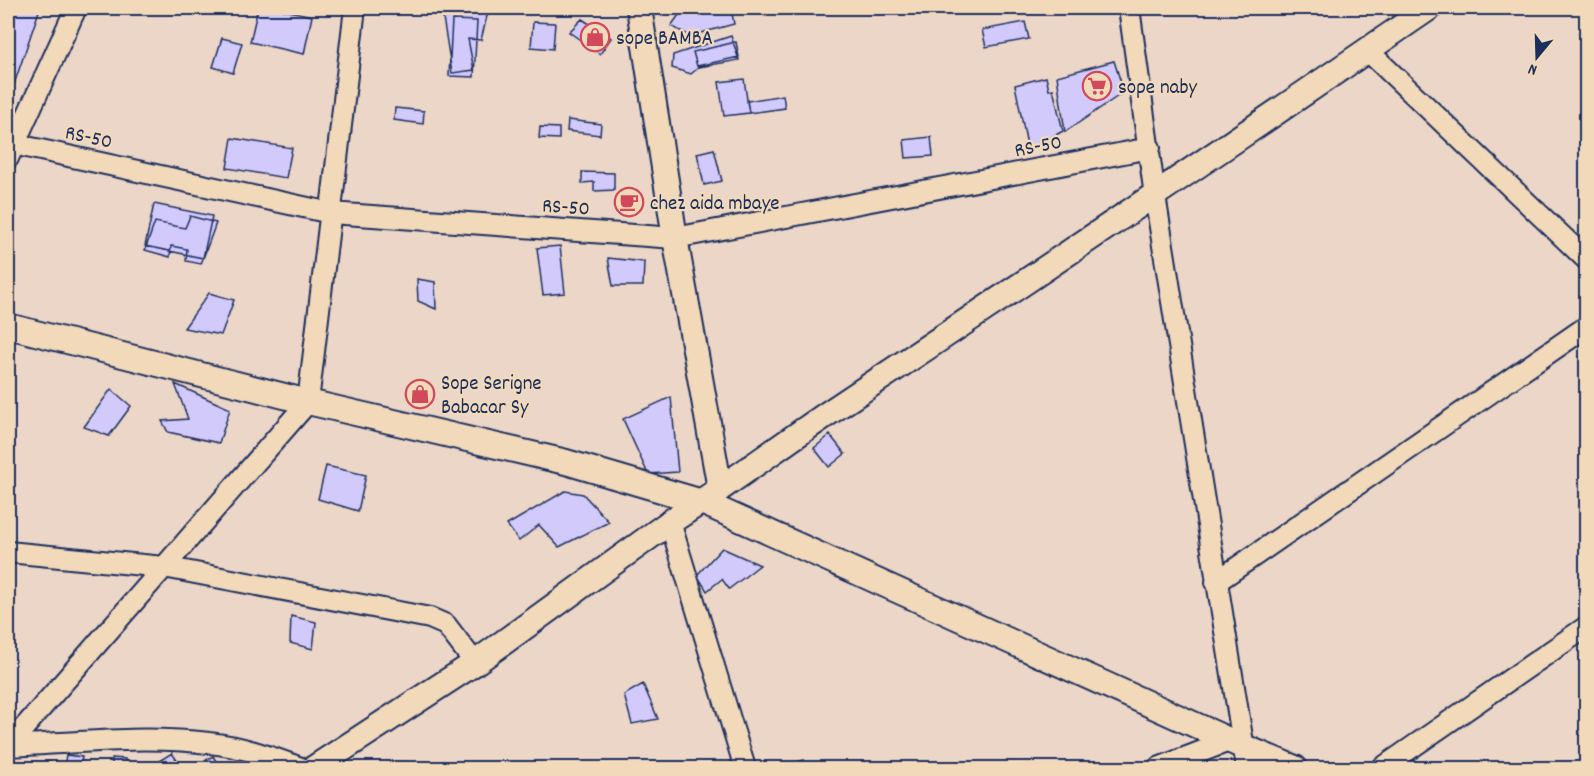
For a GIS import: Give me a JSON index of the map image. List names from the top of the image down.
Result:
{
  "streets": {
    "street": ["RS-50"]
  },
  "places": {
    "shop": ["sope BAMBA", "Sope Serigne Babacar Sy"],
    "supermarket": ["sope naby"],
    "cafe": ["chez aida mbaye"]
  },
  "north": "bottom"
}
